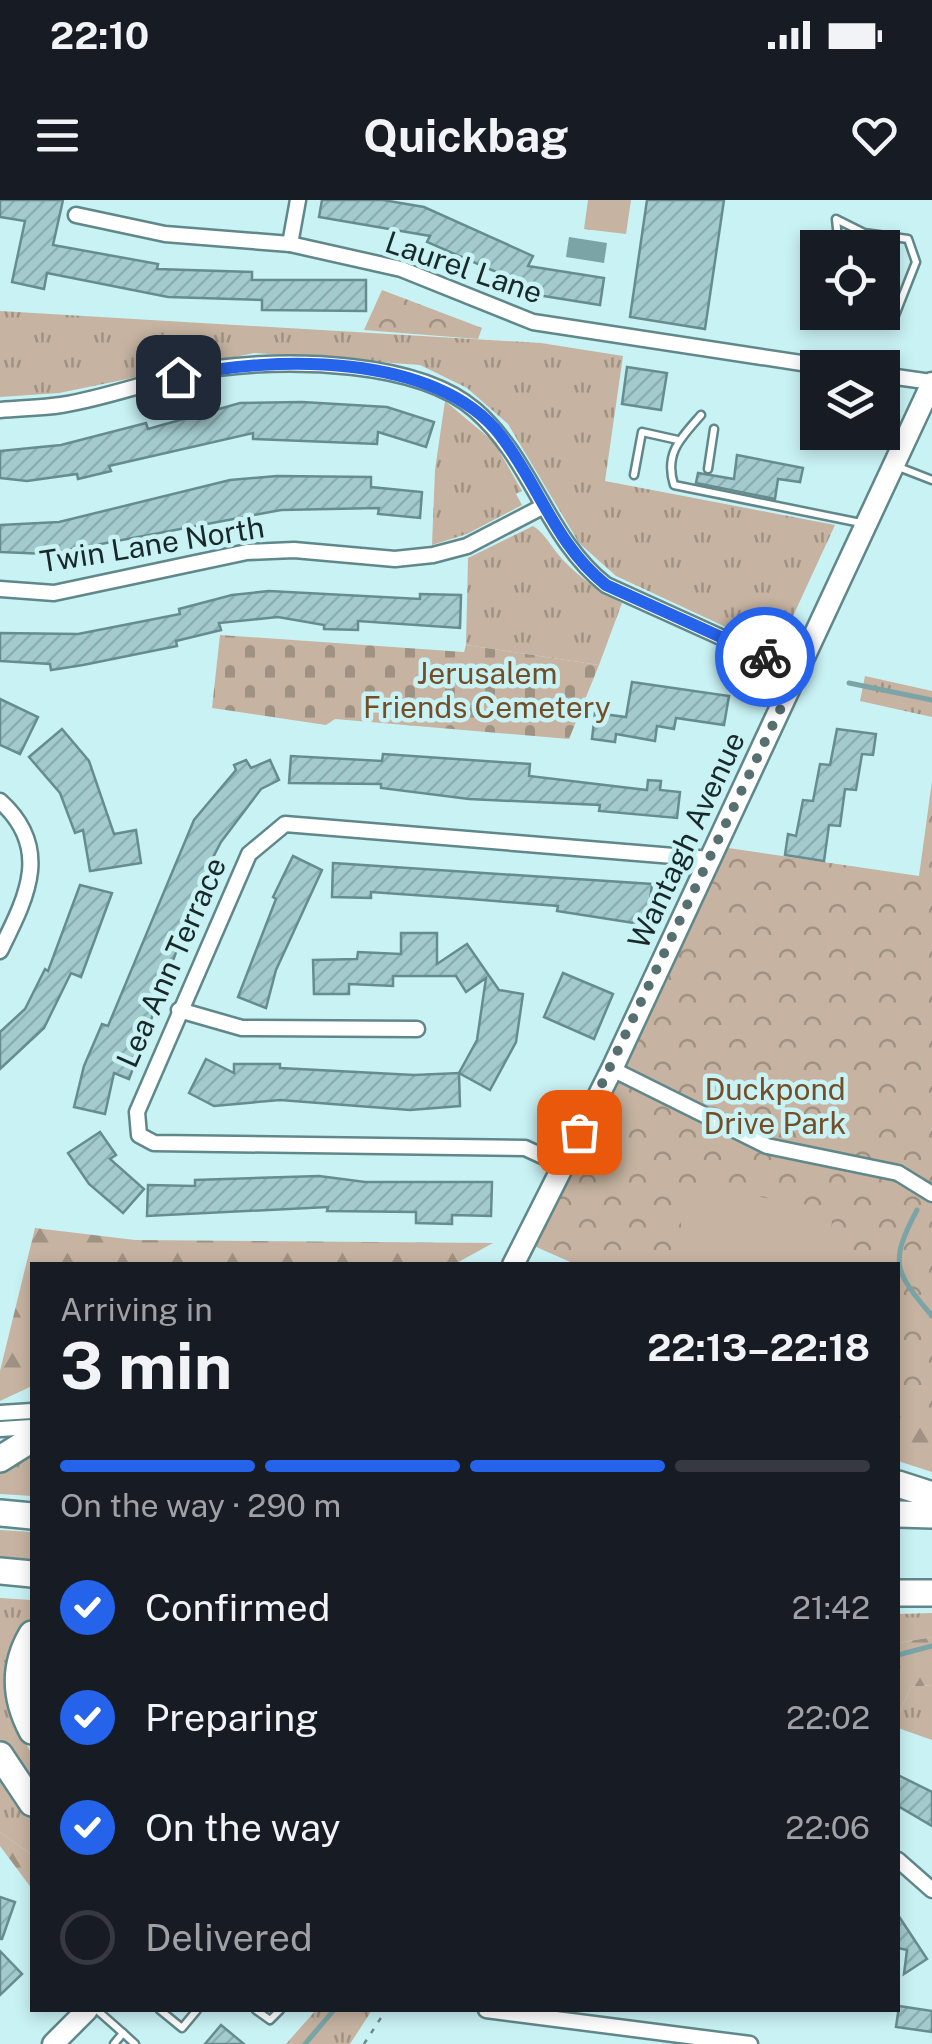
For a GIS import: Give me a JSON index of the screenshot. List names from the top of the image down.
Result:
{
  "streets": {
    "main road": ["Wantagh Avenue"],
    "street": ["Laurel Lane", "Twin Lane North", "Lea Ann Terrace"]
  },
  "crossings": [
    ["Wantagh Avenue", "Lea Ann Terrace"]
  ],
  "parks": ["Jerusalem Friends Cemetery", "Duckpond Drive Park"],
  "page": {
    "status": "22:10",
    "header": "Quickbag",
    "heading": ["3 min", "Arriving in", "22:13–22:18"],
    "bar": "On the way · 290 m",
    "list": [
      ["Confirmed", "21:42"],
      ["Preparing", "22:02"],
      ["On the way", "22:06"],
      "Delivered"
    ]
  }
}
